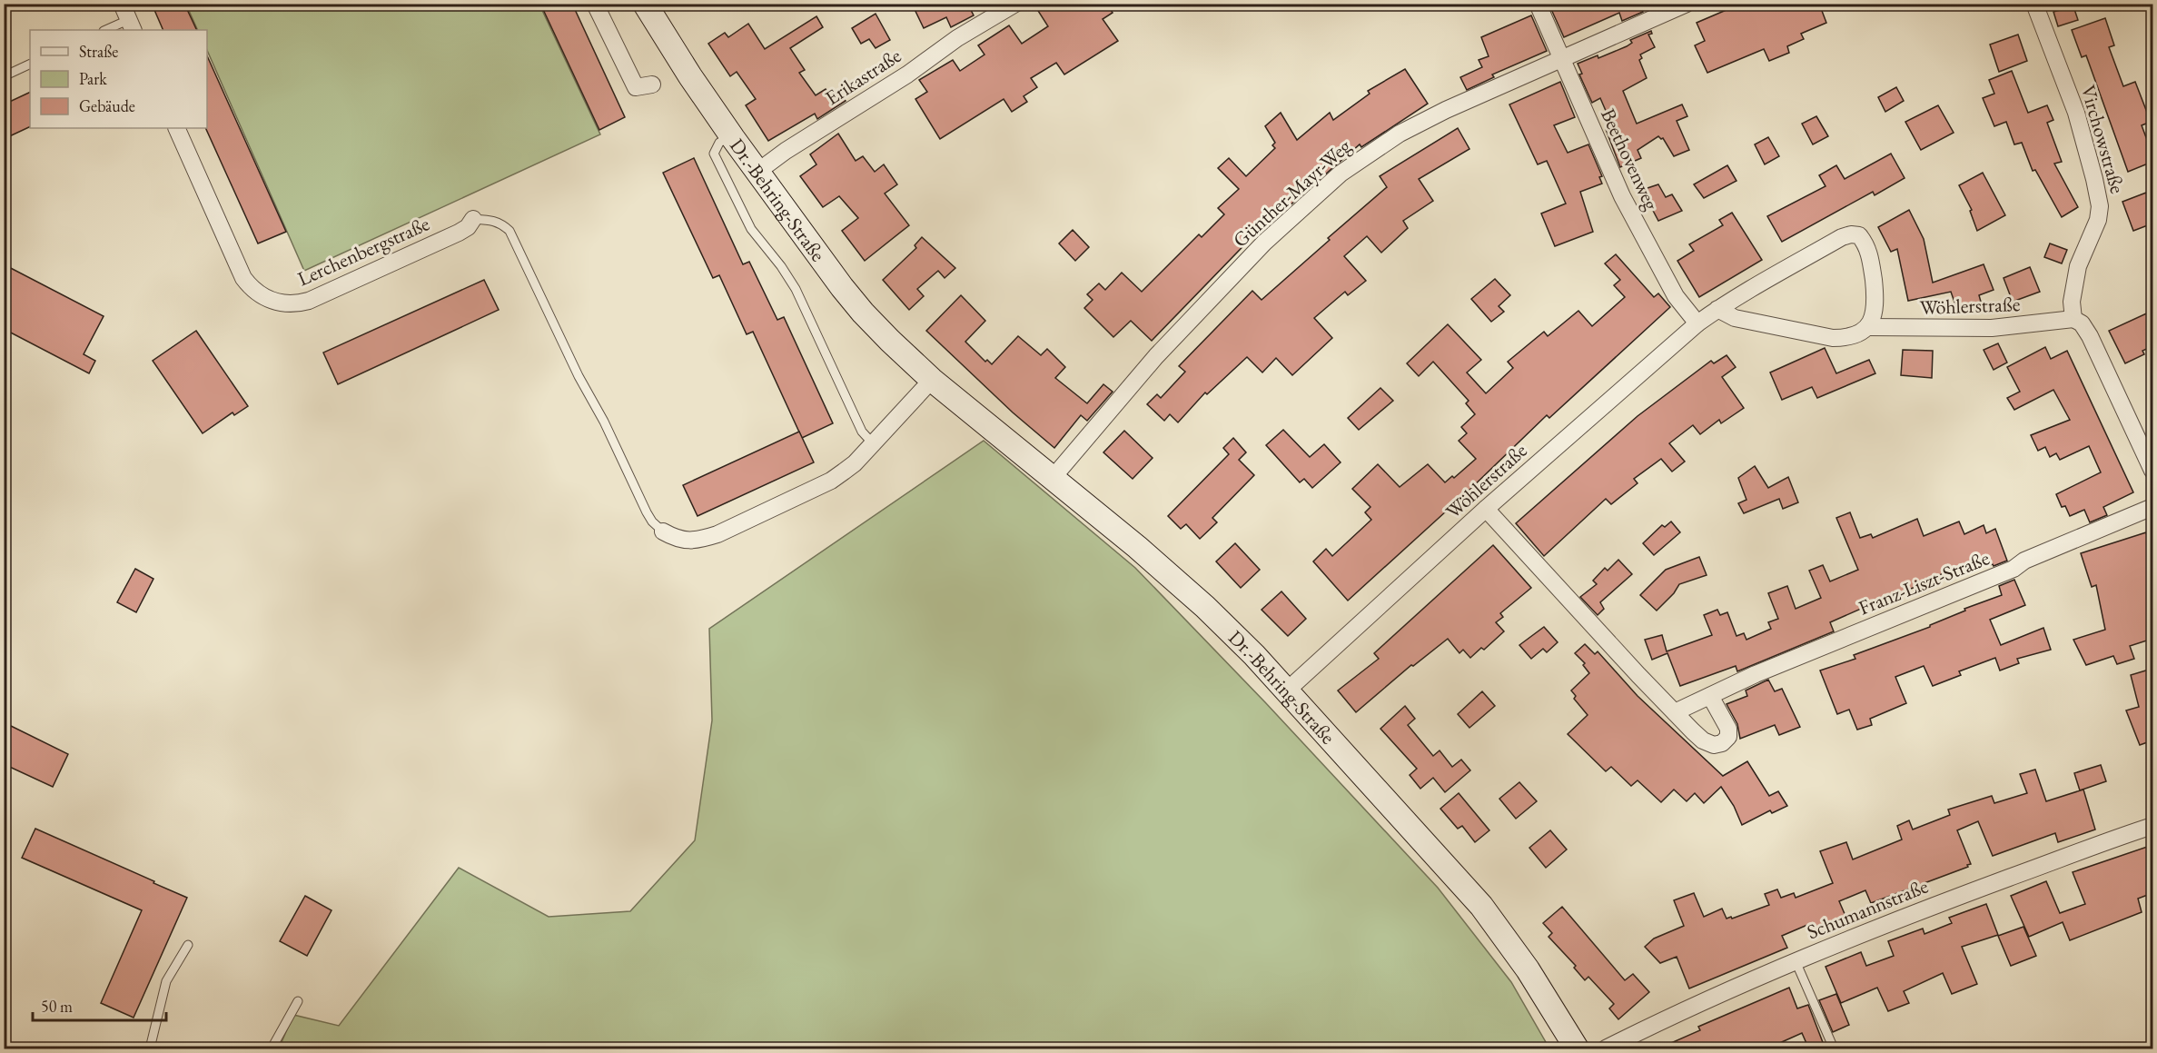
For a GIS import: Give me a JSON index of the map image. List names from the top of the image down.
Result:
{
  "streets": {
    "street": [
      "Erikastraße",
      "Virchowstraße",
      "Beethovenweg",
      "Günther-Mayr-Weg",
      "Dr.-Behring-Straße",
      "Lerchenbergstraße",
      "Wöhlerstraße",
      "Franz-Liszt-Straße",
      "Schumannstraße"
    ]
  },
  "crossings": [
    ["Erikastraße", "Dr.-Behring-Straße"],
    ["Virchowstraße", "Wöhlerstraße"],
    ["Beethovenweg", "Günther-Mayr-Weg"],
    ["Beethovenweg", "Wöhlerstraße"],
    ["Günther-Mayr-Weg", "Dr.-Behring-Straße"],
    ["Dr.-Behring-Straße", "Wöhlerstraße"]
  ],
  "legend": ["Straße", "Park", "Gebäude"],
  "scale_bar": "50 m"
}
